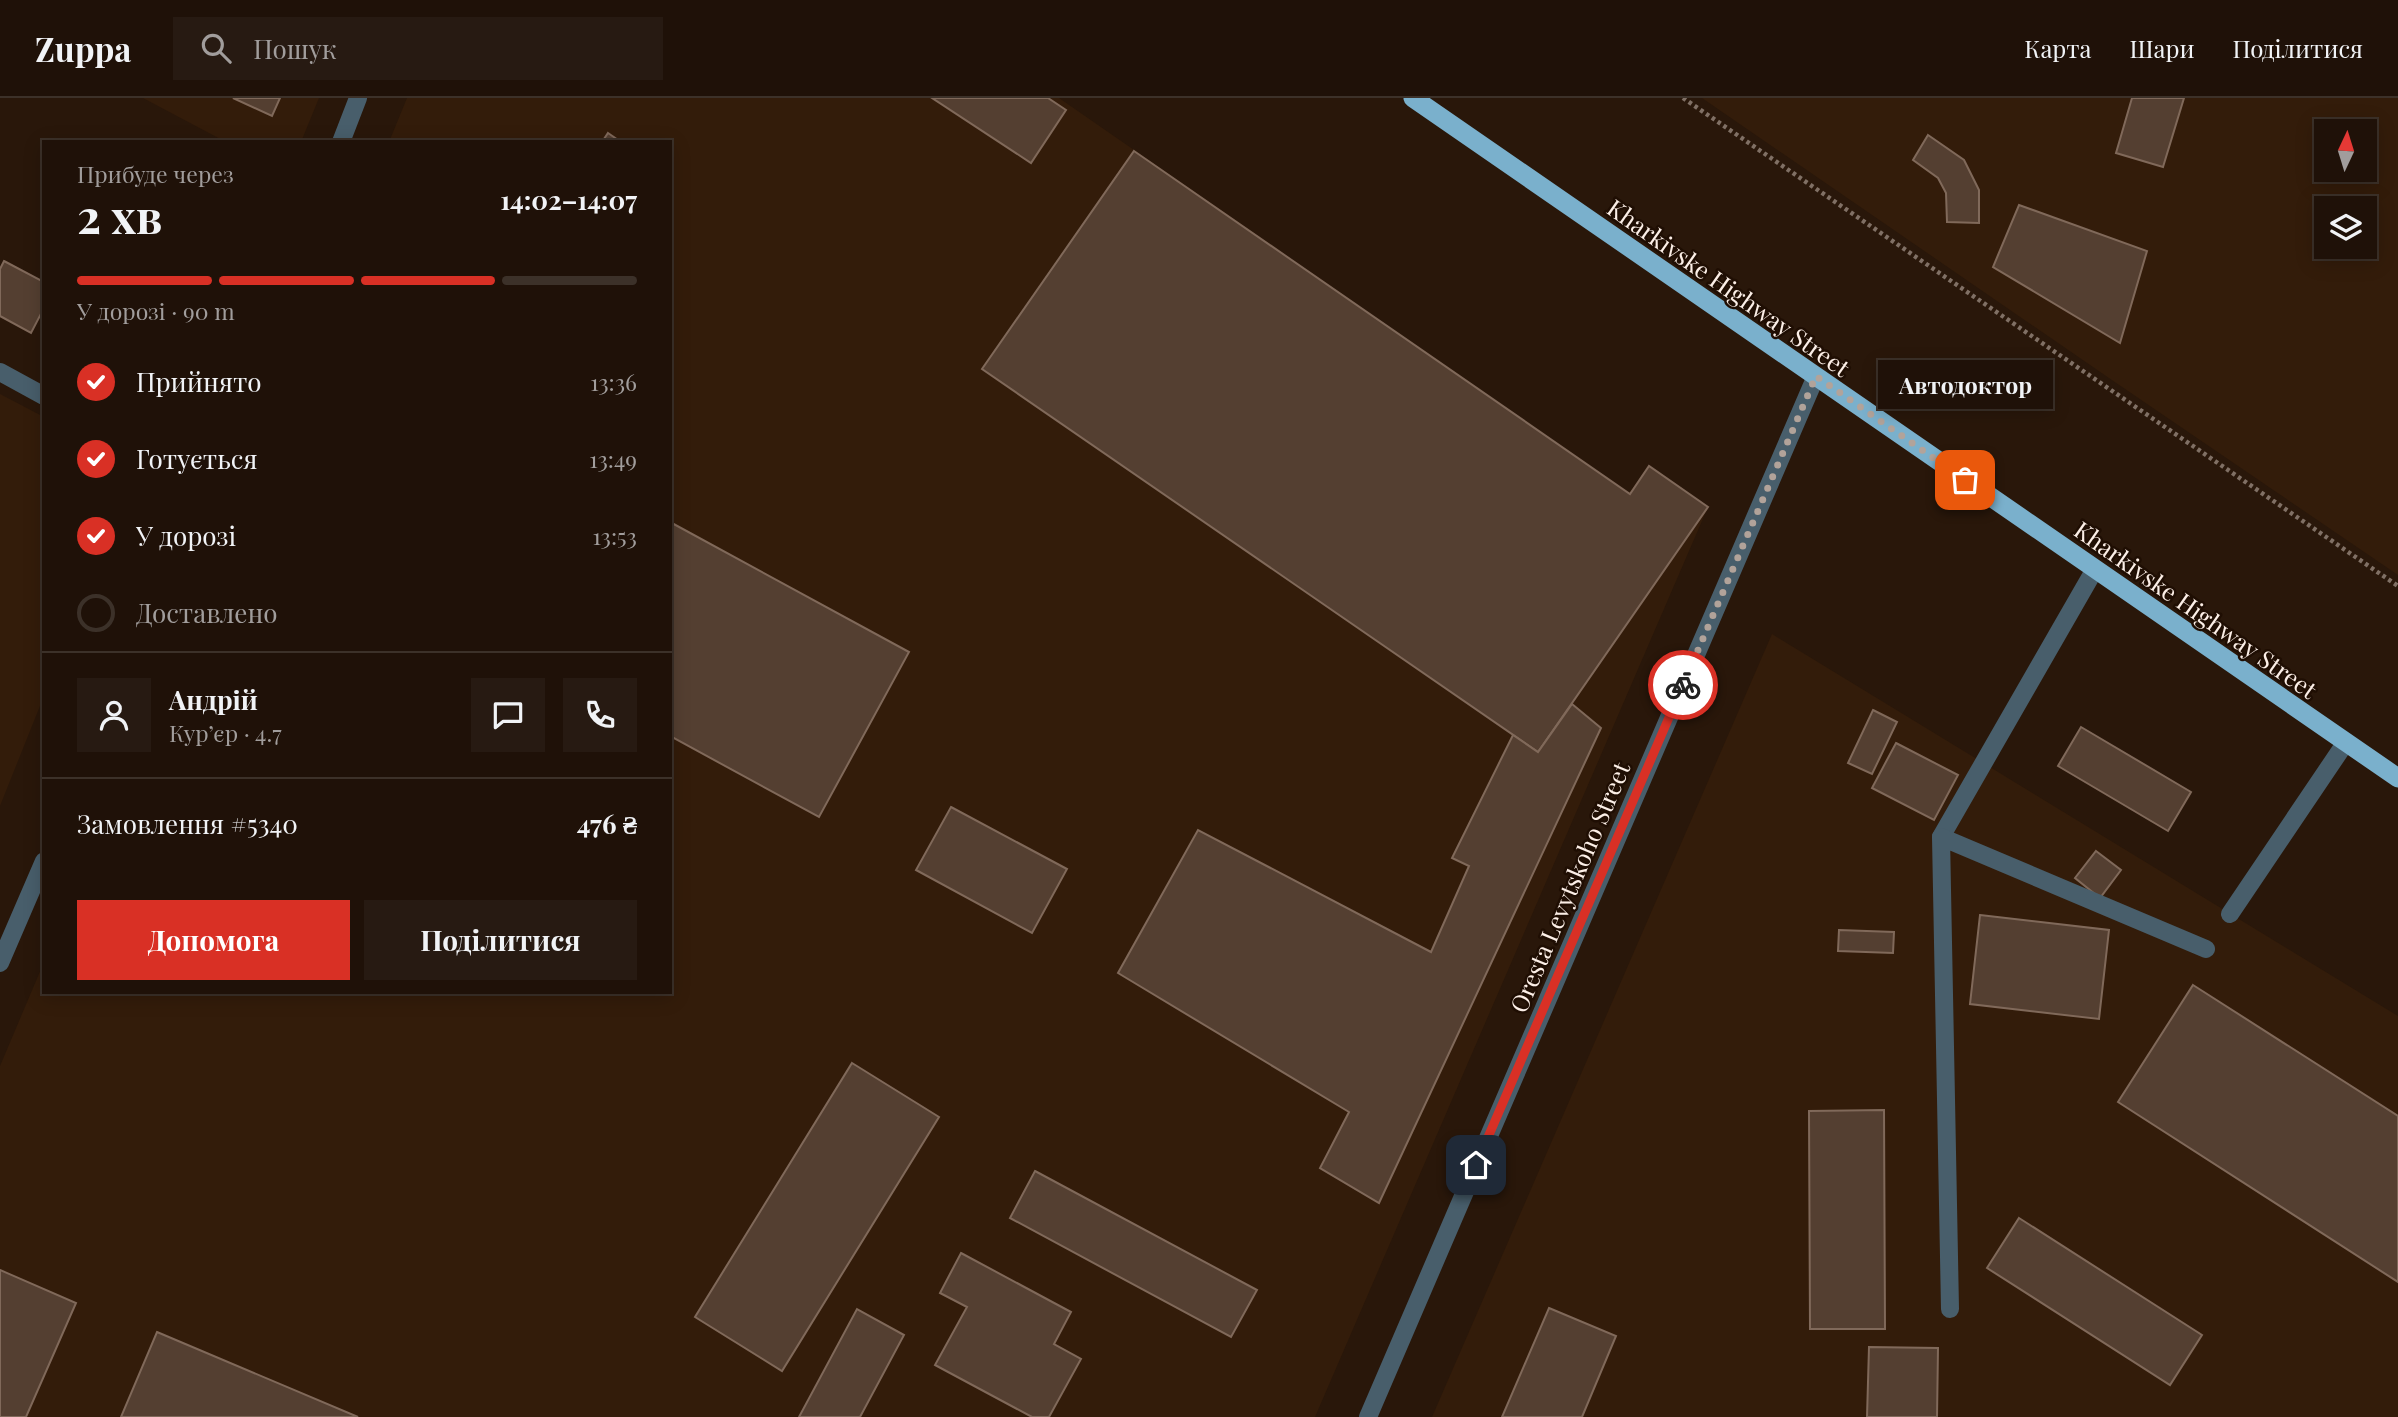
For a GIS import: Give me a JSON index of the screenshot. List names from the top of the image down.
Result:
{
  "streets": {
    "highway": ["Kharkivske Highway Street"],
    "street": ["Oresta Levytskoho Street"]
  },
  "crossings": [
    ["Kharkivske Highway Street", "Oresta Levytskoho Street"]
  ],
  "places": ["Автодоктор"],
  "north": "top",
  "page": {
    "header": "Zuppa",
    "search": "Пошук",
    "nav": ["Карта", "Шари", "Поділитися"],
    "heading": ["2 хв", "Прибуде через", "14:02–14:07"],
    "panel": [
      "Андрій",
      "Кур’єр · 4.7",
      "Замовлення #5340",
      "476 ₴"
    ],
    "bar": "У дорозі · 90 m",
    "list": [
      ["Прийнято", "13:36"],
      ["Готується", "13:49"],
      ["У дорозі", "13:53"],
      "Доставлено"
    ],
    "bubble": "Автодоктор",
    "buttons": ["Допомога", "Поділитися"]
  }
}
